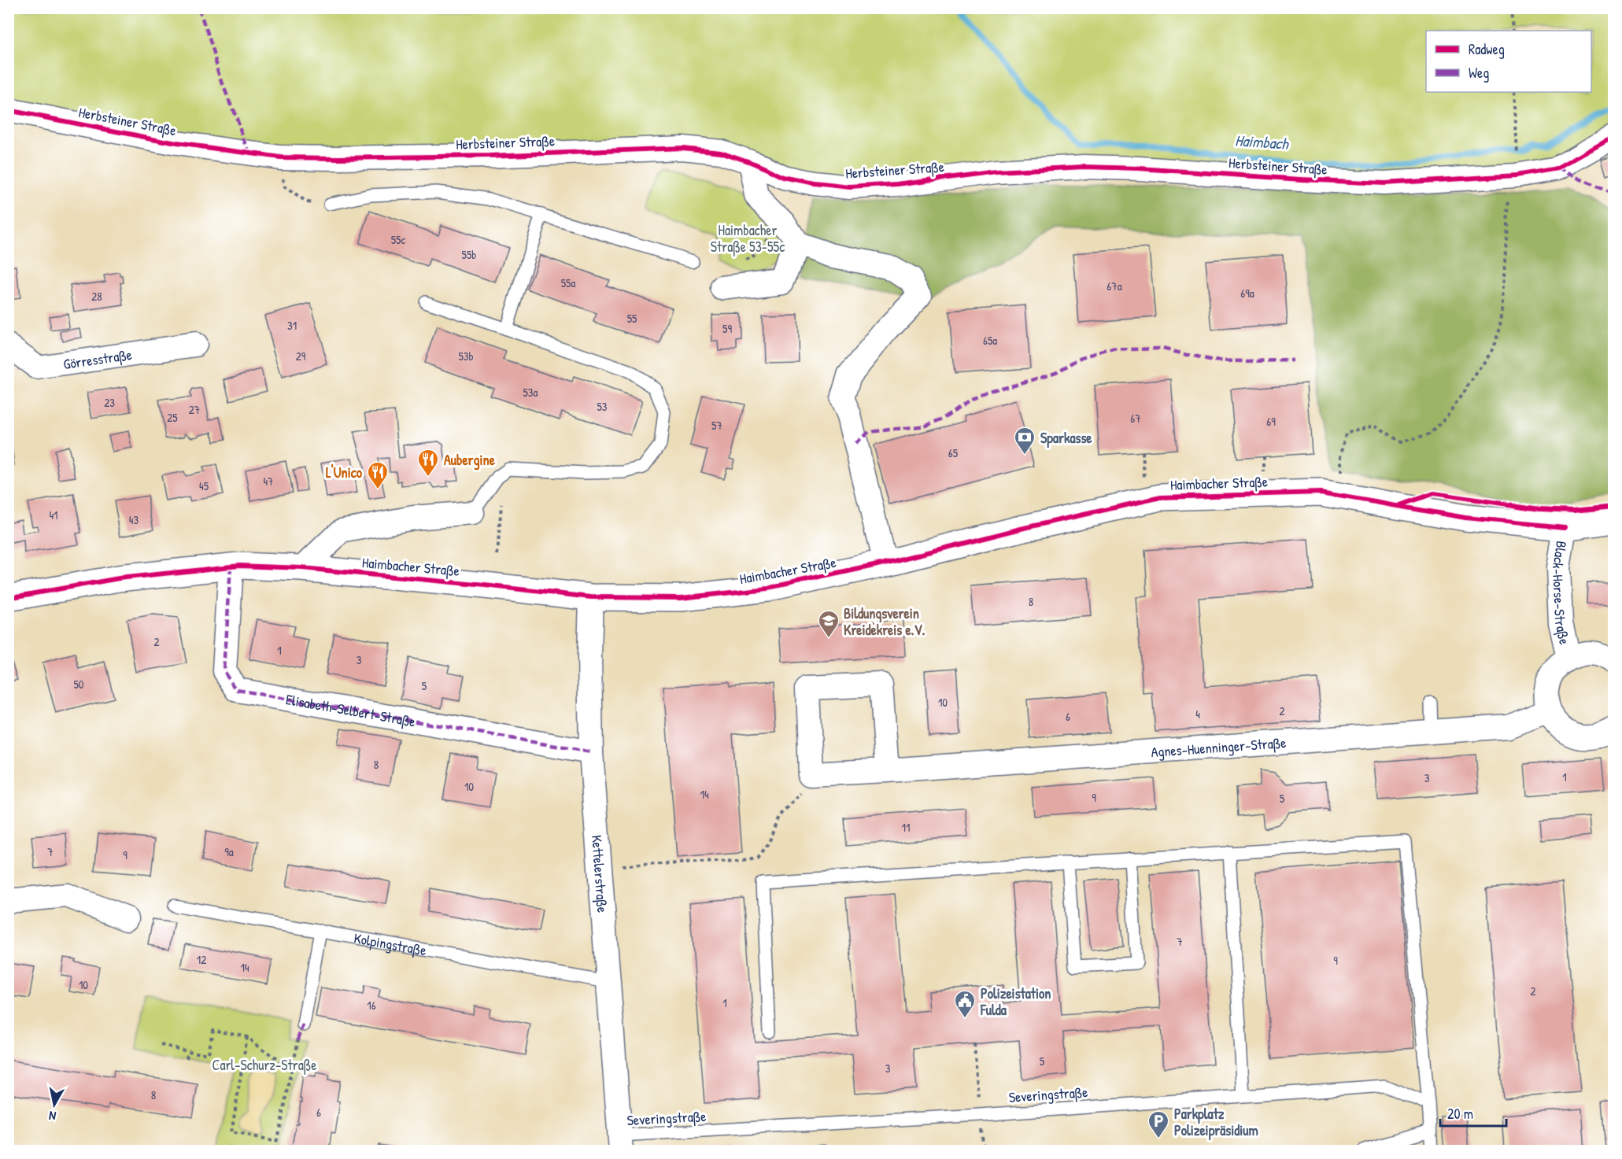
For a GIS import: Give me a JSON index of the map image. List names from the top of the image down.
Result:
{
  "streets": {
    "main road": ["Haimbacher Straße"],
    "street": [
      "Herbsteiner Straße",
      "Görresstraße",
      "Black-Horse-Straße",
      "Elisabeth-Selbert-Straße",
      "Agnes-Huenninger-Straße",
      "Kettelerstraße"
    ],
    "lane": ["Kolpingstraße", "Severingstraße"]
  },
  "crossings": [
    ["Haimbacher Straße", "Black-Horse-Straße"],
    ["Haimbacher Straße", "Elisabeth-Selbert-Straße"],
    ["Haimbacher Straße", "Kettelerstraße"],
    ["Elisabeth-Selbert-Straße", "Kettelerstraße"],
    ["Kettelerstraße", "Kolpingstraße"],
    ["Kettelerstraße", "Severingstraße"]
  ],
  "water": ["Haimbach"],
  "parks": ["Haimbacher Straße 53-55c", "Carl-Schurz-Straße"],
  "places": {
    "bank": ["Sparkasse"],
    "restaurant": ["Aubergine", "L'Unico"],
    "school or university": ["Bildungsverein Kreidekreis e.V."],
    "public building": ["Polizeistation Fulda"],
    "parking": ["Parkplatz Polizeipräsidium"]
  },
  "house_numbers": [
    "55c",
    "55b",
    "55a",
    "67a",
    "69a",
    "28",
    "55",
    "31",
    "59",
    "65a",
    "29",
    "53b",
    "53a",
    "23",
    "53",
    "27",
    "25",
    "67",
    "69",
    "57",
    "65",
    "47",
    "45",
    "41",
    "43",
    "8",
    "2",
    "1",
    "3",
    "50",
    "5",
    "10",
    "2",
    "4",
    "6",
    "8",
    "1",
    "3",
    "10",
    "14",
    "9",
    "5",
    "11",
    "7",
    "9a",
    "9",
    "7",
    "12",
    "9",
    "14",
    "10",
    "2",
    "1",
    "16",
    "5",
    "3",
    "8",
    "6"
  ],
  "legend": ["Radweg", "Weg"],
  "scale_bar": "20 m",
  "north": "bottom"
}
